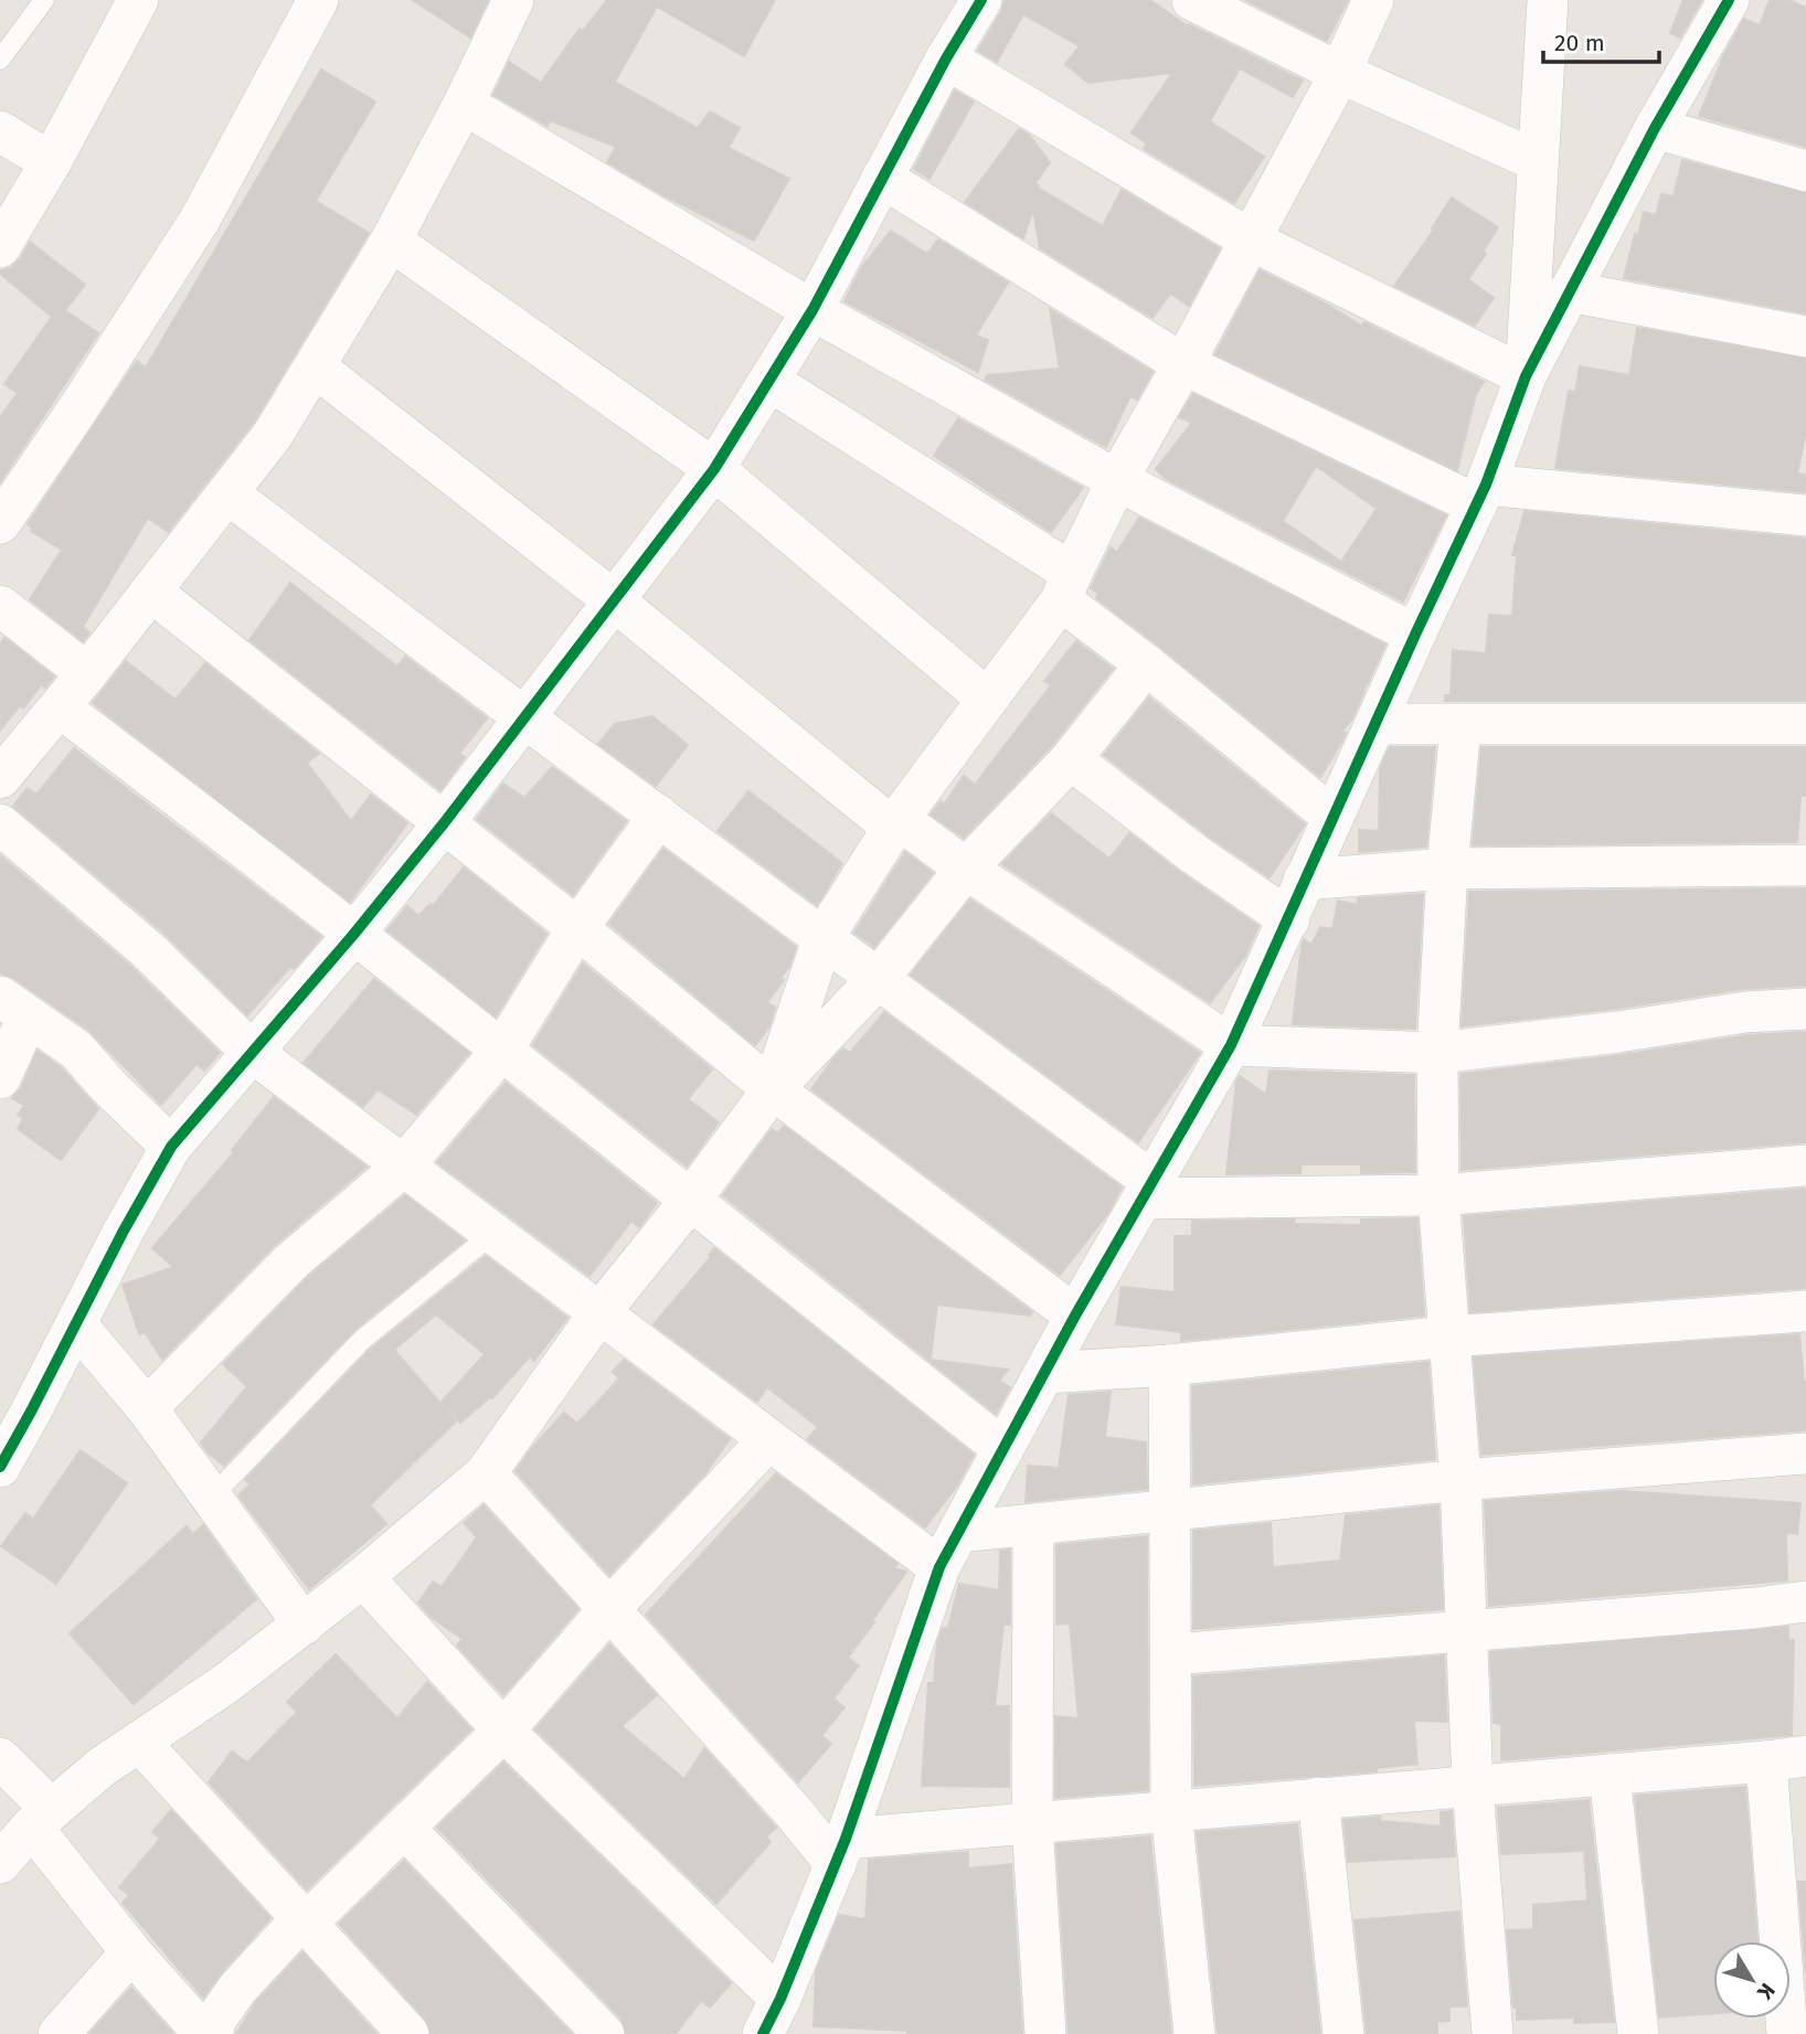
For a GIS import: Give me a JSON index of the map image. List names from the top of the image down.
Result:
{
  "scale_bar": "20 m",
  "north": "bottom right"
}
